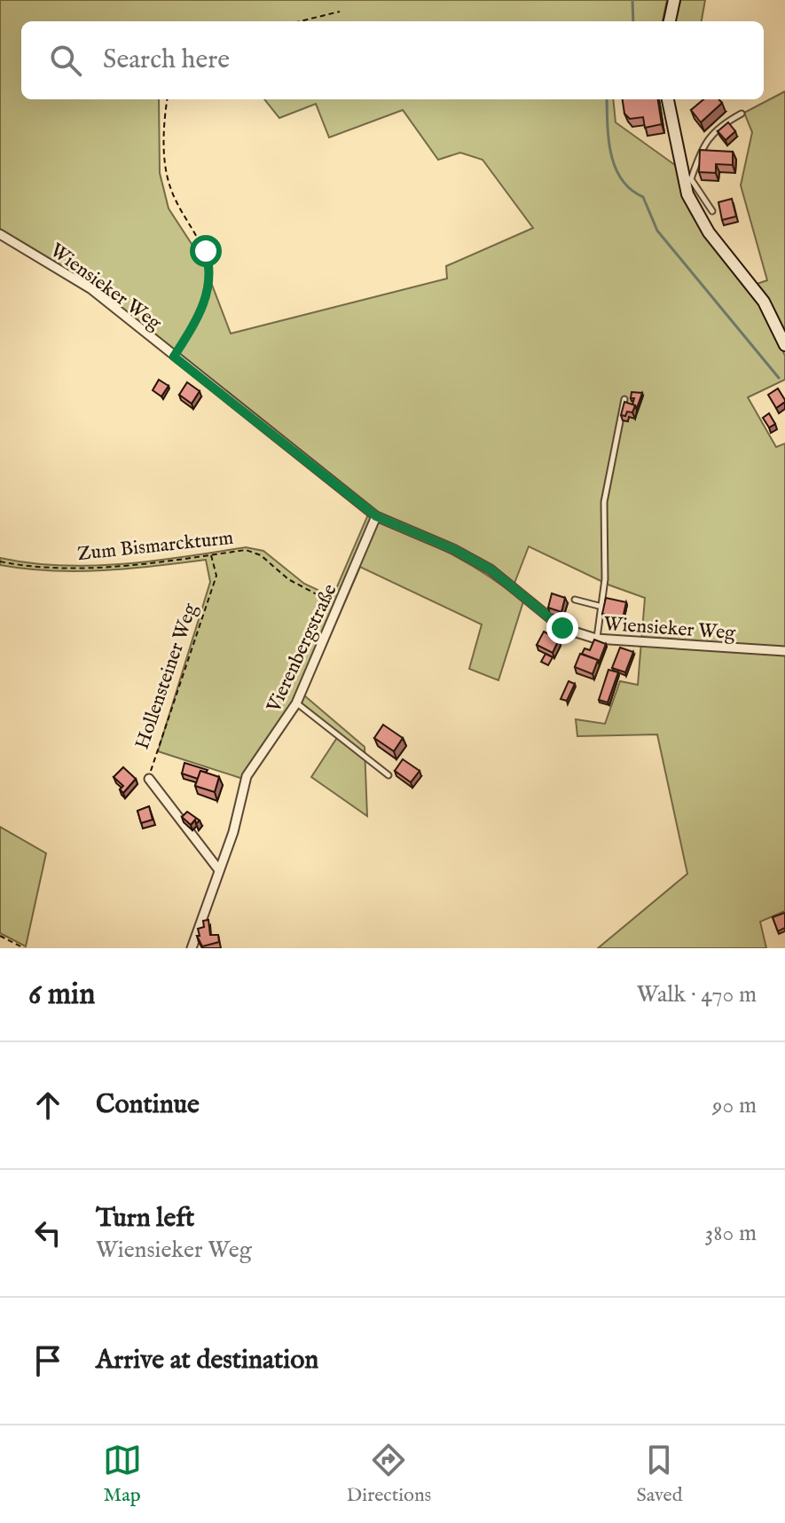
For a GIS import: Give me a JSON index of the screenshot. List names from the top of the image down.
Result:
{
  "streets": {
    "street": ["Wiensieker Weg", "Vierenbergstraße", "Hollensteiner Weg"],
    "path": ["Zum Bismarckturm"]
  },
  "crossings": [
    ["Wiensieker Weg", "Vierenbergstraße"],
    ["Zum Bismarckturm", "Vierenbergstraße"],
    ["Zum Bismarckturm", "Hollensteiner Weg"],
    ["Vierenbergstraße", "Hollensteiner Weg"]
  ],
  "page": {
    "search": "Search here",
    "heading": ["6 min", "Walk · 470 m"],
    "list": [
      ["Continue", "90 m"],
      ["Turn left", "Wiensieker Weg", "380 m"],
      "Arrive at destination"
    ],
    "nav": ["Map", "Directions", "Saved"]
  }
}
